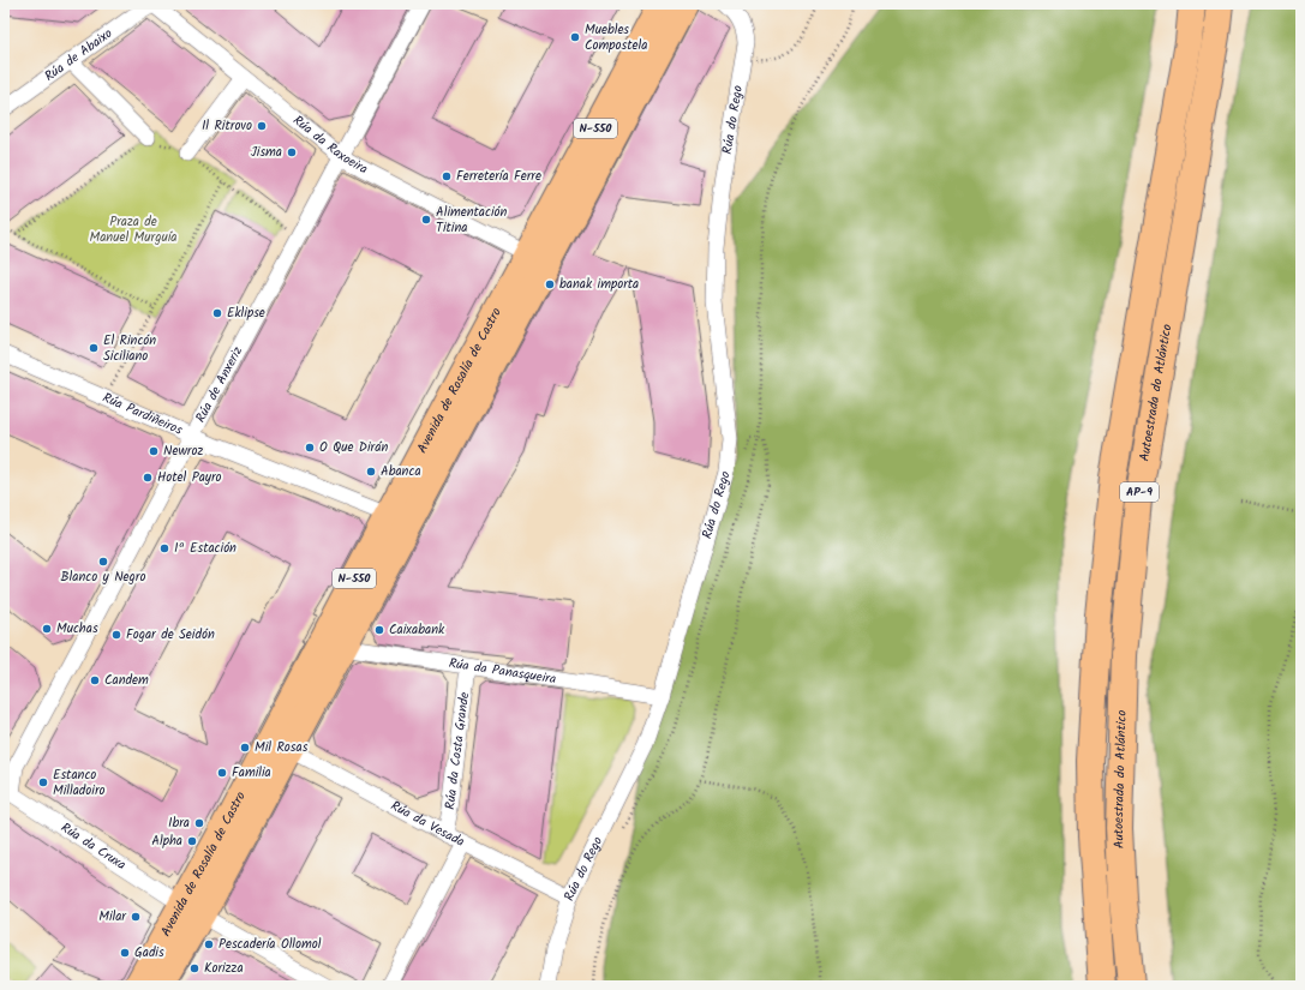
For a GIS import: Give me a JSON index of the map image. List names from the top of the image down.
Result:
{
  "streets": {
    "highway": [
      "N-550",
      "Avenida de Rosalía de Castro",
      "Autoestrada do Atlántico",
      "AP-9"
    ],
    "street": [
      "Rúa de Abaixo",
      "Rúa do Rego",
      "Rúa da Raxoeira",
      "Rúa de Anxeriz",
      "Rúa Pardiñeiros",
      "Rúa da Panasqueira",
      "Rúa da Costa Grande",
      "Rúa da Vesada",
      "Rúa da Cruxa"
    ]
  },
  "crossings": [
    ["Rúa de Abaixo", "Rúa da Raxoeira"],
    ["Rúa do Rego", "Rúa da Panasqueira"],
    ["Rúa do Rego", "Rúa da Vesada"],
    ["Rúa da Raxoeira", "Avenida de Rosalía de Castro"],
    ["Rúa da Raxoeira", "Rúa de Anxeriz"],
    ["Avenida de Rosalía de Castro", "Rúa Pardiñeiros"],
    ["Avenida de Rosalía de Castro", "Rúa da Panasqueira"],
    ["Avenida de Rosalía de Castro", "Rúa da Vesada"],
    ["Avenida de Rosalía de Castro", "Rúa da Cruxa"],
    ["Rúa de Anxeriz", "Rúa Pardiñeiros"],
    ["Rúa de Anxeriz", "Rúa da Cruxa"],
    ["Rúa da Panasqueira", "Rúa da Costa Grande"],
    ["Rúa da Costa Grande", "Rúa da Vesada"]
  ],
  "parks": ["Praza de Manuel Murguía"],
  "places": [
    "Muebles Compostela",
    "Il Ritrovo",
    "Jisma",
    "Ferretería Ferre",
    "Alimentación Titina",
    "banak importa",
    "Eklipse",
    "El Rincón Siciliano",
    "O Que Dirán",
    "Newroz",
    "Abanca",
    "Hotel Payro",
    "1ª Estación",
    "Blanco y Negro",
    "Muchas",
    "Caixabank",
    "Fogar de Seidón",
    "Candem",
    "Mil Rosas",
    "Familia",
    "Estanco Milladoiro",
    "Ibra",
    "Alpha",
    "Milar",
    "Pescadería Ollomol",
    "Gadis",
    "Korizza"
  ]
}
